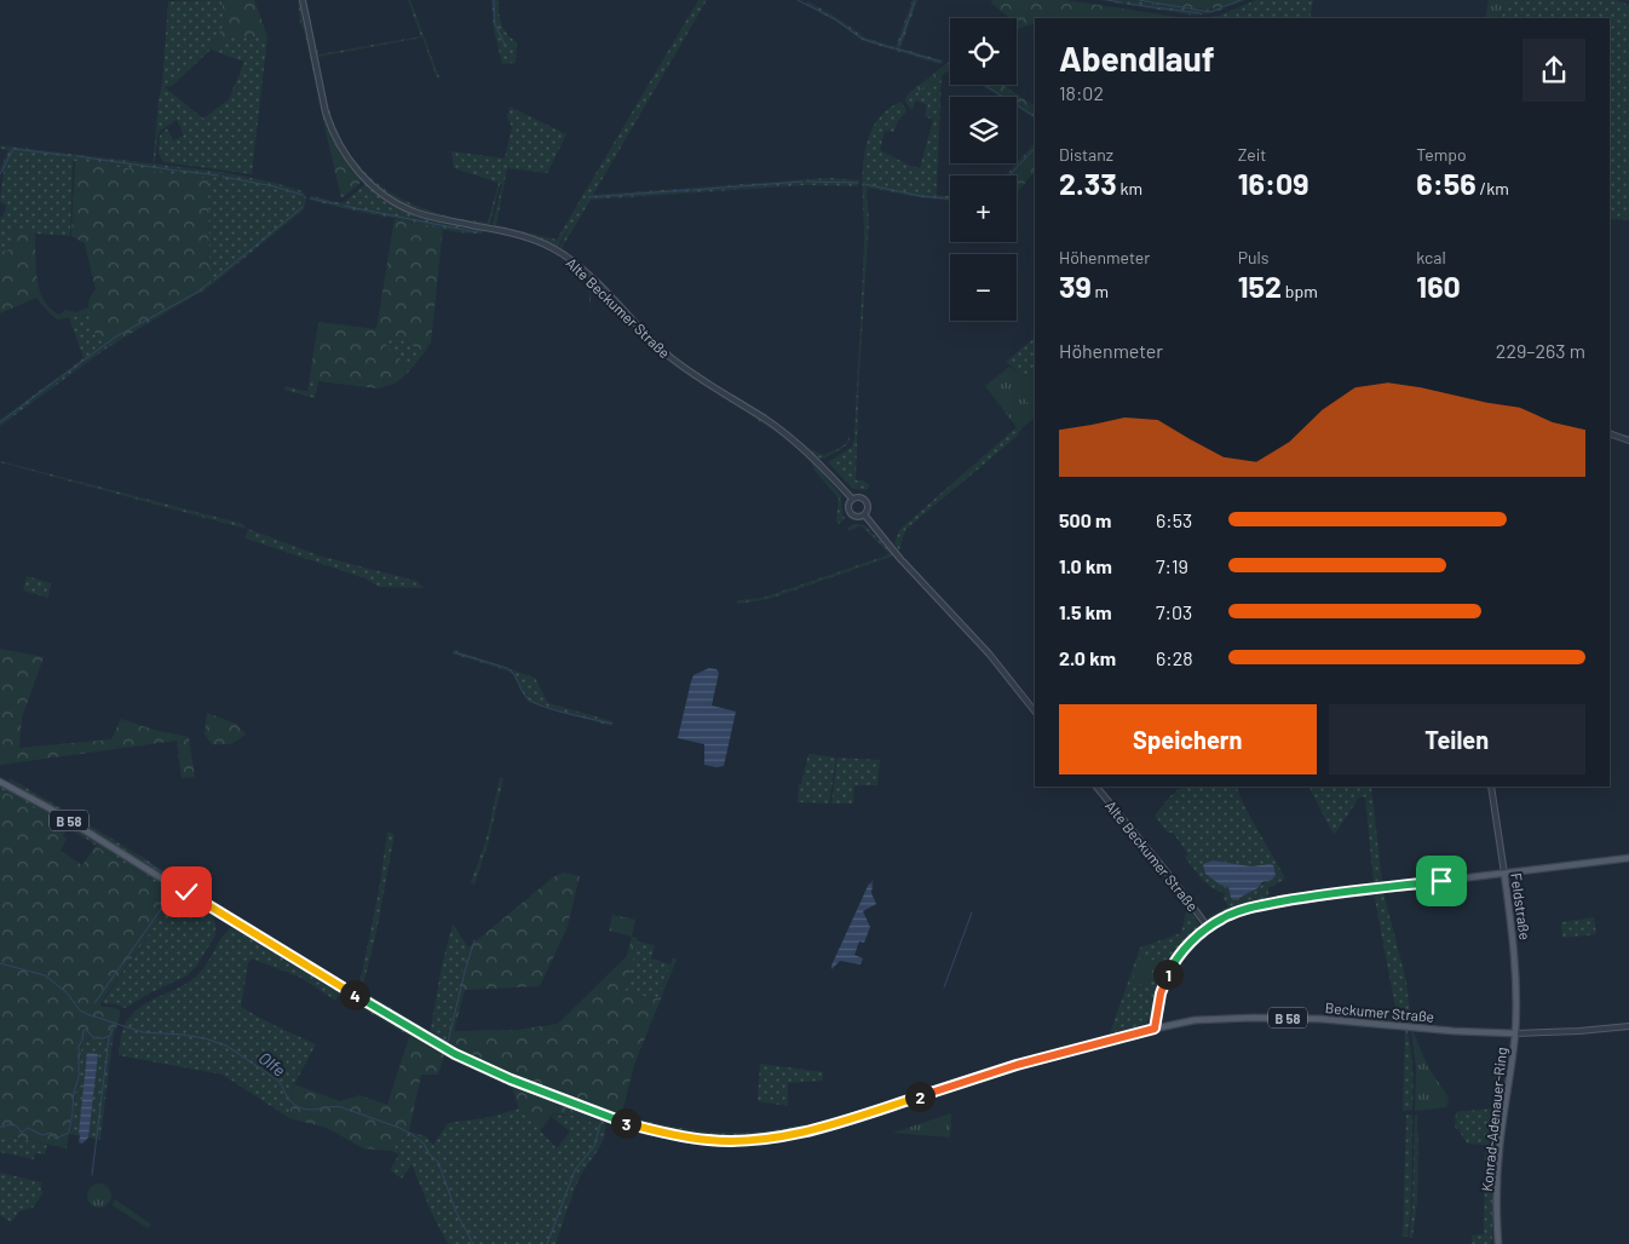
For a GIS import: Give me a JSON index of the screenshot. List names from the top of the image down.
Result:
{
  "streets": {
    "main road": [
      "B 58",
      "Feldstraße",
      "Beckumer Straße",
      "Konrad-Adenauer-Ring"
    ],
    "street": ["Alte Beckumer Straße"]
  },
  "crossings": [
    ["Feldstraße", "Beckumer Straße"],
    ["Feldstraße", "Konrad-Adenauer-Ring"],
    ["Beckumer Straße", "Konrad-Adenauer-Ring"]
  ],
  "water": ["Olfe"],
  "page": {
    "map_buttons": ["+", "−"],
    "heading": ["Abendlauf", "18:02"],
    "stats": [
      ["Distanz", "2.33 km"],
      ["Zeit", "16:09"],
      ["Tempo", "6:56 /km"],
      ["Höhenmeter", "39 m"],
      ["Puls", "152 bpm"],
      ["kcal", "160"]
    ],
    "chart": ["Höhenmeter", "229–263 m"],
    "list": [
      {
        "name": "500 m",
        "note": "6:53"
      },
      {
        "name": "1.0 km",
        "note": "7:19"
      },
      {
        "name": "1.5 km",
        "note": "7:03"
      },
      {
        "name": "2.0 km",
        "note": "6:28"
      }
    ],
    "buttons": ["Speichern", "Teilen"],
    "pins": [
      "1",
      "4",
      "2",
      "3"
    ]
  }
}
